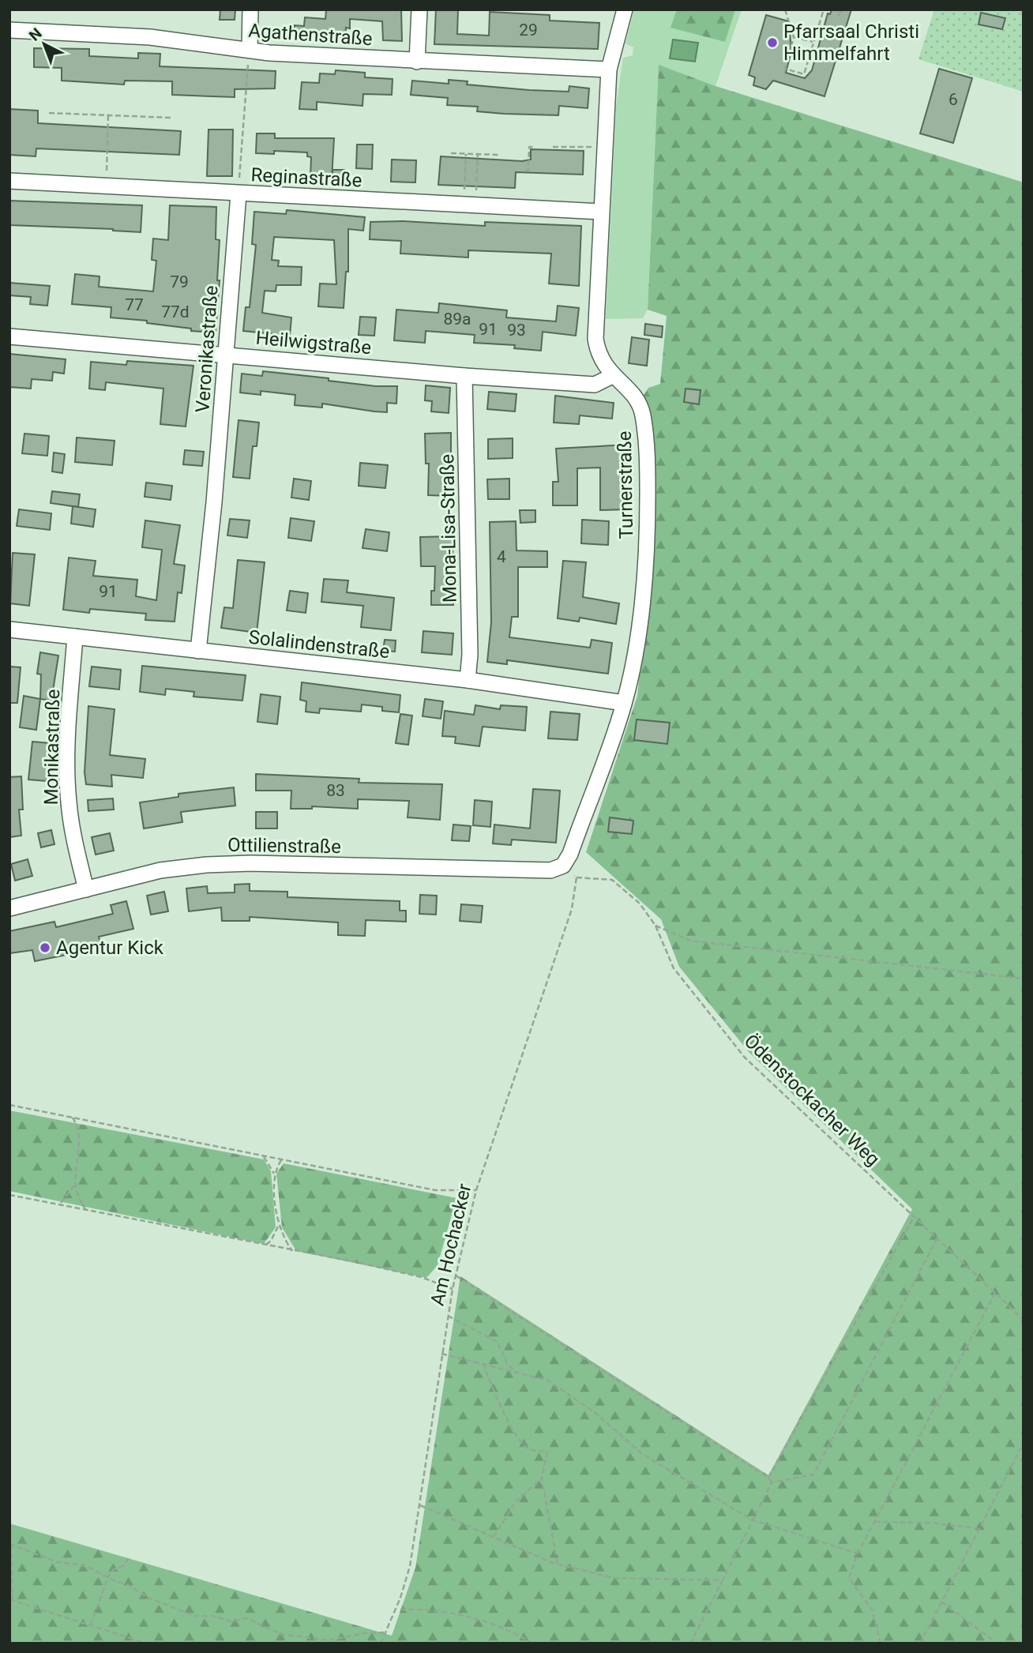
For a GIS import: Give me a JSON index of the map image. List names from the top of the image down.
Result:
{
  "streets": {
    "street": [
      "Agathenstraße",
      "Reginastraße",
      "Heilwigstraße",
      "Veronikastraße",
      "Turnerstraße",
      "Mona-Lisa-Straße",
      "Solalindenstraße",
      "Monikastraße",
      "Ottilienstraße"
    ],
    "path": ["Ödenstockacher Weg", "Am Hochacker"]
  },
  "crossings": [
    ["Agathenstraße", "Turnerstraße"],
    ["Reginastraße", "Veronikastraße"],
    ["Reginastraße", "Turnerstraße"],
    ["Heilwigstraße", "Veronikastraße"],
    ["Heilwigstraße", "Turnerstraße"],
    ["Heilwigstraße", "Mona-Lisa-Straße"],
    ["Veronikastraße", "Solalindenstraße"],
    ["Turnerstraße", "Solalindenstraße"],
    ["Turnerstraße", "Ottilienstraße"],
    ["Mona-Lisa-Straße", "Solalindenstraße"],
    ["Solalindenstraße", "Monikastraße"],
    ["Monikastraße", "Ottilienstraße"],
    ["Ödenstockacher Weg", "Am Hochacker"]
  ],
  "places": ["Pfarrsaal Christi Himmelfahrt", "Agentur Kick"],
  "house_numbers": [
    "29",
    "6",
    "79",
    "77",
    "77d",
    "89a",
    "91",
    "93",
    "4",
    "91",
    "83"
  ],
  "north": "top left"
}
